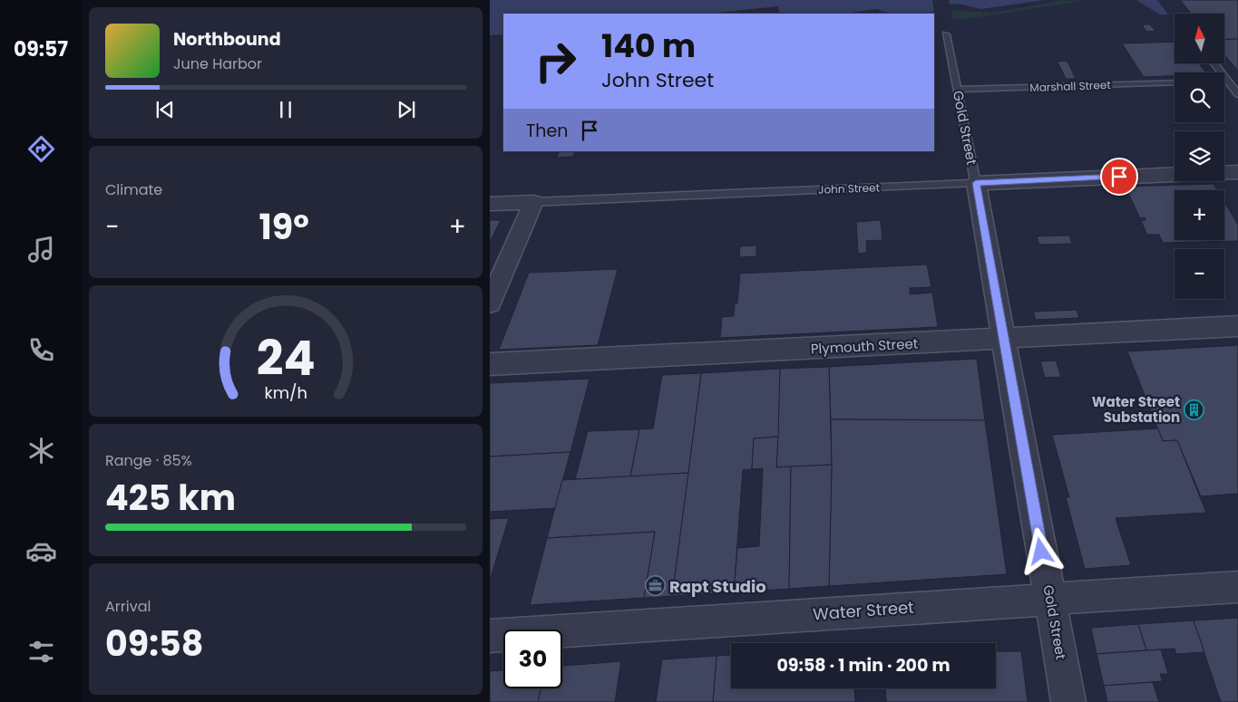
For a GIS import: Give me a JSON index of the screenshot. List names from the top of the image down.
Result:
{
  "streets": {
    "street": [
      "Gold Street",
      "John Street",
      "Plymouth Street",
      "Water Street"
    ],
    "lane": ["Marshall Street"]
  },
  "crossings": [
    ["Marshall Street", "Gold Street"],
    ["Gold Street", "John Street"],
    ["Gold Street", "Plymouth Street"],
    ["Gold Street", "Water Street"]
  ],
  "places": {
    "building": ["Water Street Substation"],
    "office": ["Rapt Studio"]
  },
  "north": "top",
  "page": {
    "tabs": "09:57",
    "map_buttons": ["+", "−"],
    "turn": ["140 m", "John Street"],
    "song": ["Northbound", "June Harbor"],
    "then": "Then",
    "tile": [
      "Climate",
      ["Range · 85%", "425 km"],
      ["Arrival", "09:58"]
    ],
    "heat": ["−", "19°", "+"],
    "limit": "30",
    "trip": "09:58 · 1 min · 200 m",
    "gauge": ["24", "km/h"]
  }
}
